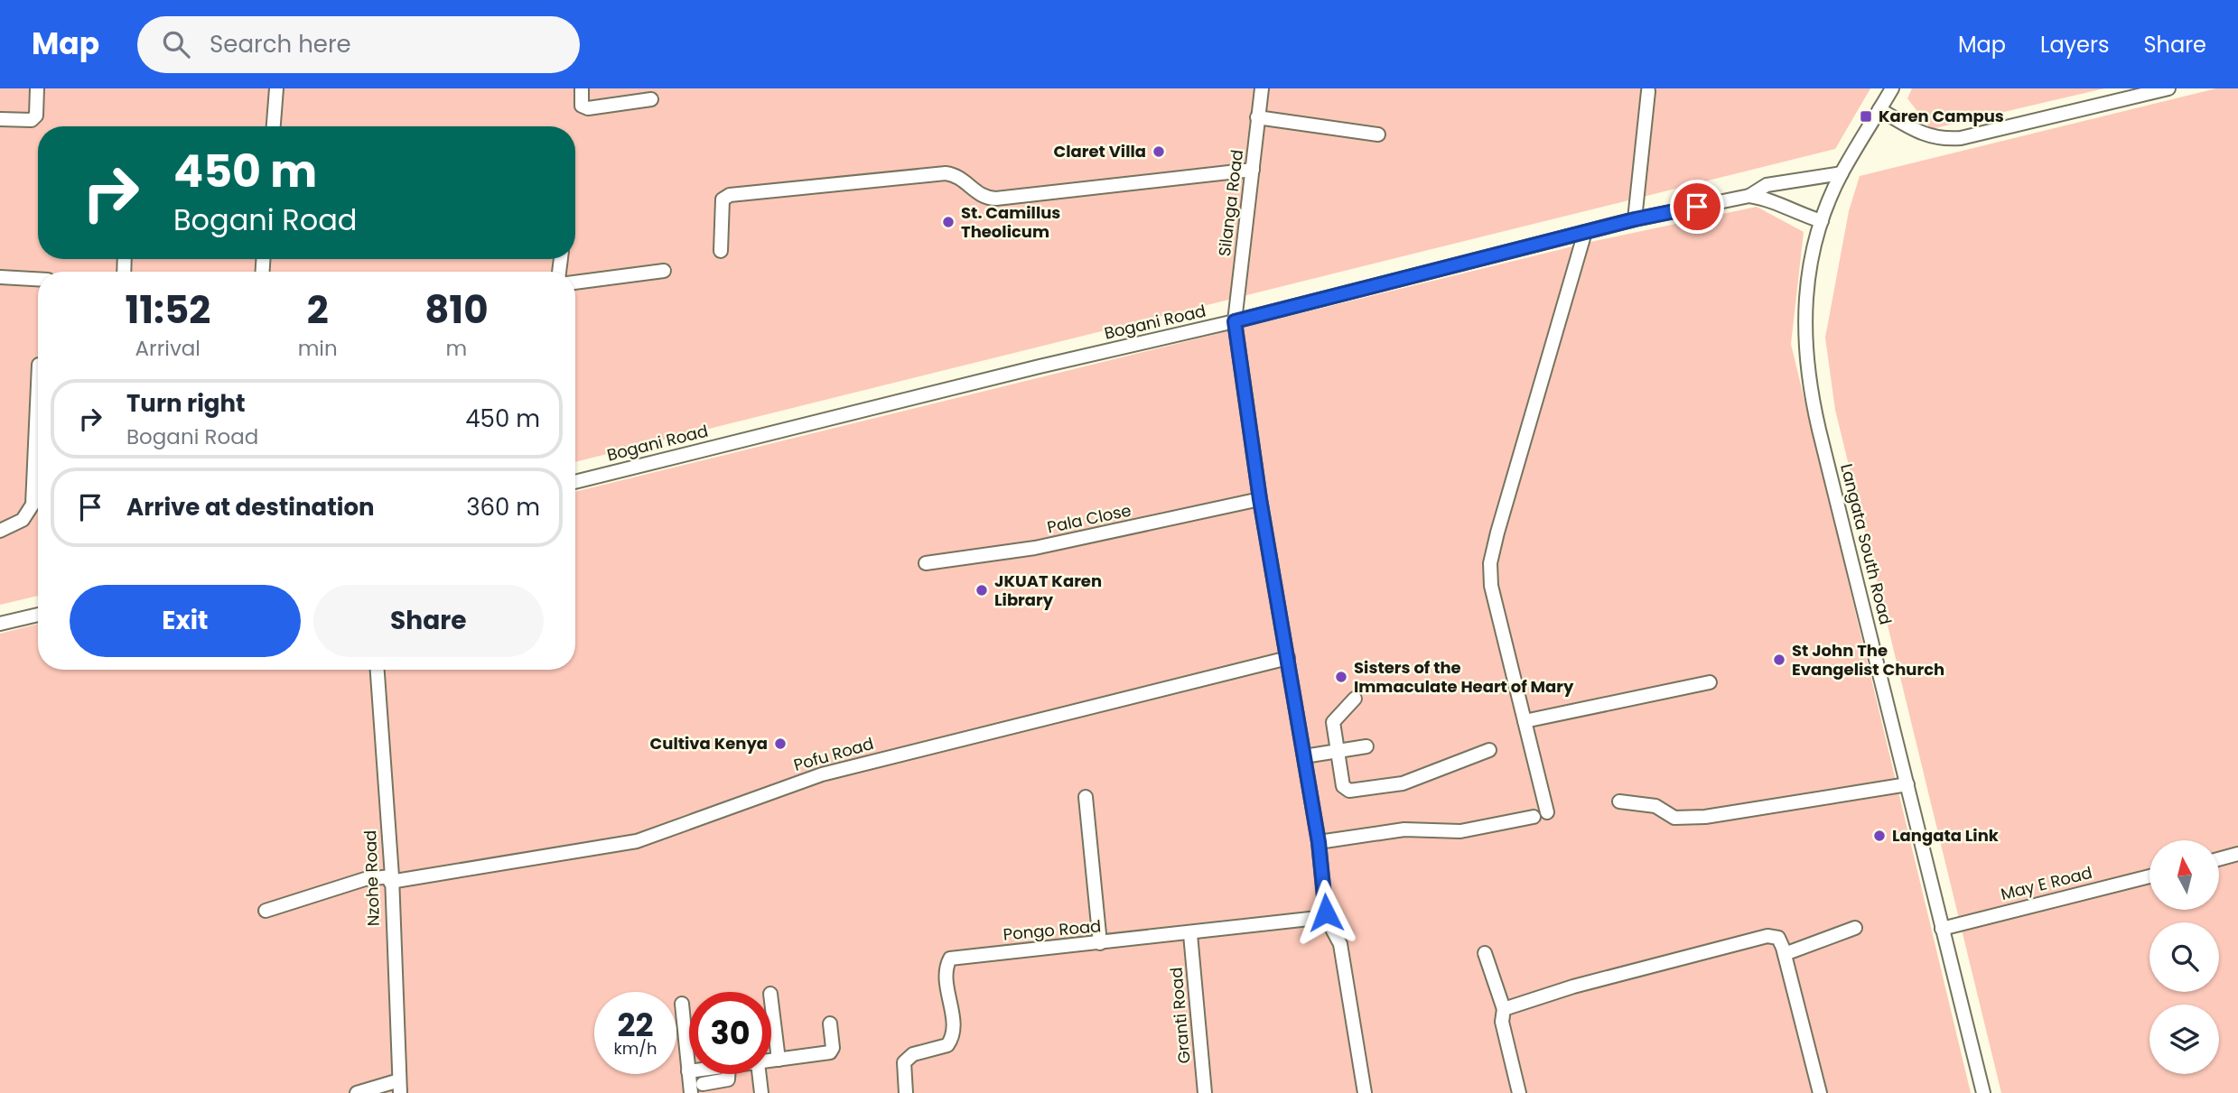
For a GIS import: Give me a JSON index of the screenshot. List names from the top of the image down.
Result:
{
  "streets": {
    "street": [
      "Silanga Road",
      "Bogani Road",
      "Pala Close",
      "Langata South Road",
      "Pofu Road",
      "Nzohe Road",
      "May E Road",
      "Pongo Road",
      "Granti Road"
    ]
  },
  "crossings": [
    ["Silanga Road", "Bogani Road"],
    ["Silanga Road", "Pala Close"],
    ["Silanga Road", "Pofu Road"],
    ["Silanga Road", "Pongo Road"],
    ["Bogani Road", "Langata South Road"],
    ["Langata South Road", "May E Road"],
    ["Pofu Road", "Nzohe Road"],
    ["Pongo Road", "Granti Road"]
  ],
  "places": {
    "transit": ["Karen Campus"],
    "other": [
      "Claret Villa",
      "St. Camillus Theolicum",
      "JKUAT Karen Library",
      "St John The Evangelist Church",
      "Sisters of the Immaculate Heart of Mary",
      "Cultiva Kenya",
      "Langata Link"
    ]
  },
  "north": "top",
  "page": {
    "header": "Map",
    "search": "Search here",
    "nav": ["Map", "Layers", "Share"],
    "turn": ["450 m", "Bogani Road"],
    "eta": [
      "11:52",
      "Arrival",
      "2",
      "min",
      "810",
      "m"
    ],
    "list": [
      {
        "name": "Turn right",
        "note": "Bogani Road",
        "value": "450 m"
      },
      {
        "name": "Arrive at destination",
        "value": "360 m"
      }
    ],
    "buttons": ["Exit", "Share"],
    "speed": "22 km/h",
    "limit": "30"
  }
}
